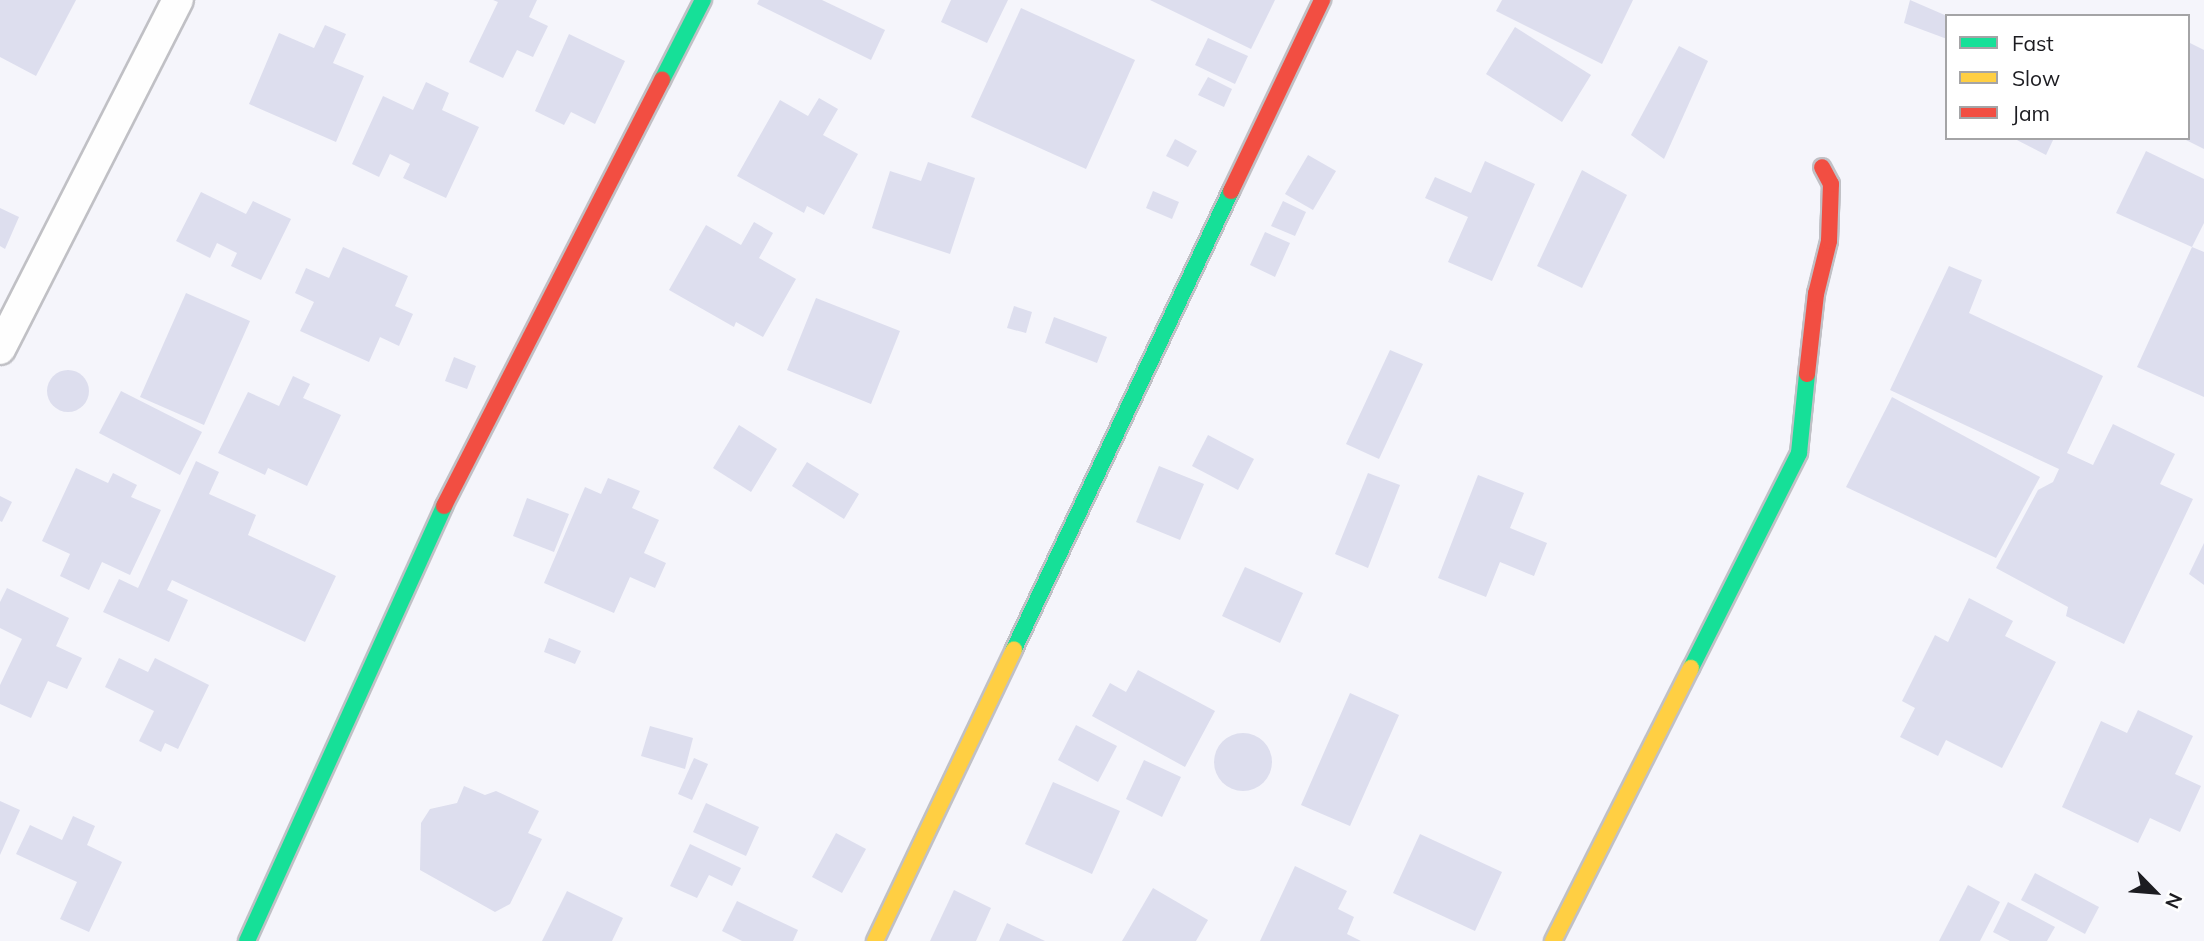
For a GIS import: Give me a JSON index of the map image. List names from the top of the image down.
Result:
{
  "legend": ["Fast", "Slow", "Jam"],
  "north": "bottom right"
}
